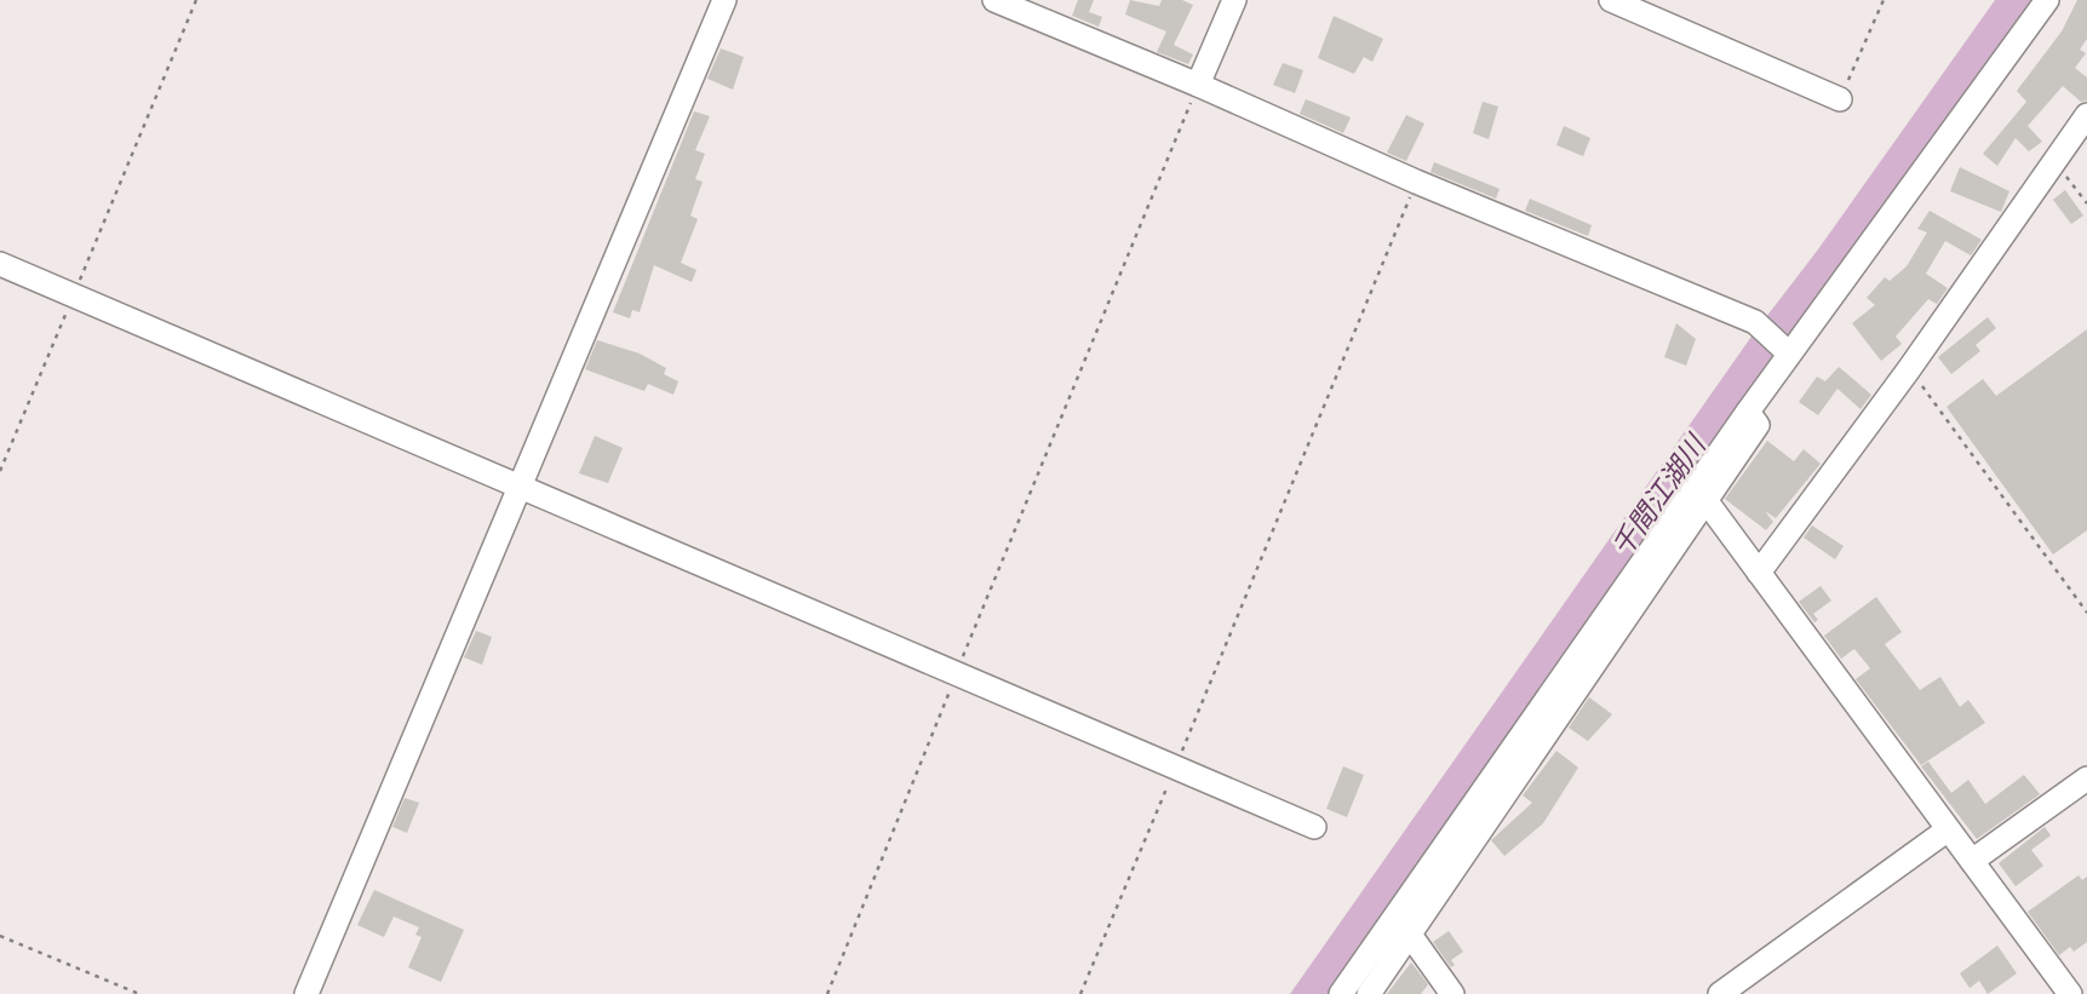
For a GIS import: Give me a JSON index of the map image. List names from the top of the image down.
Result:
{
  "water": ["千間江湖川"]
}
